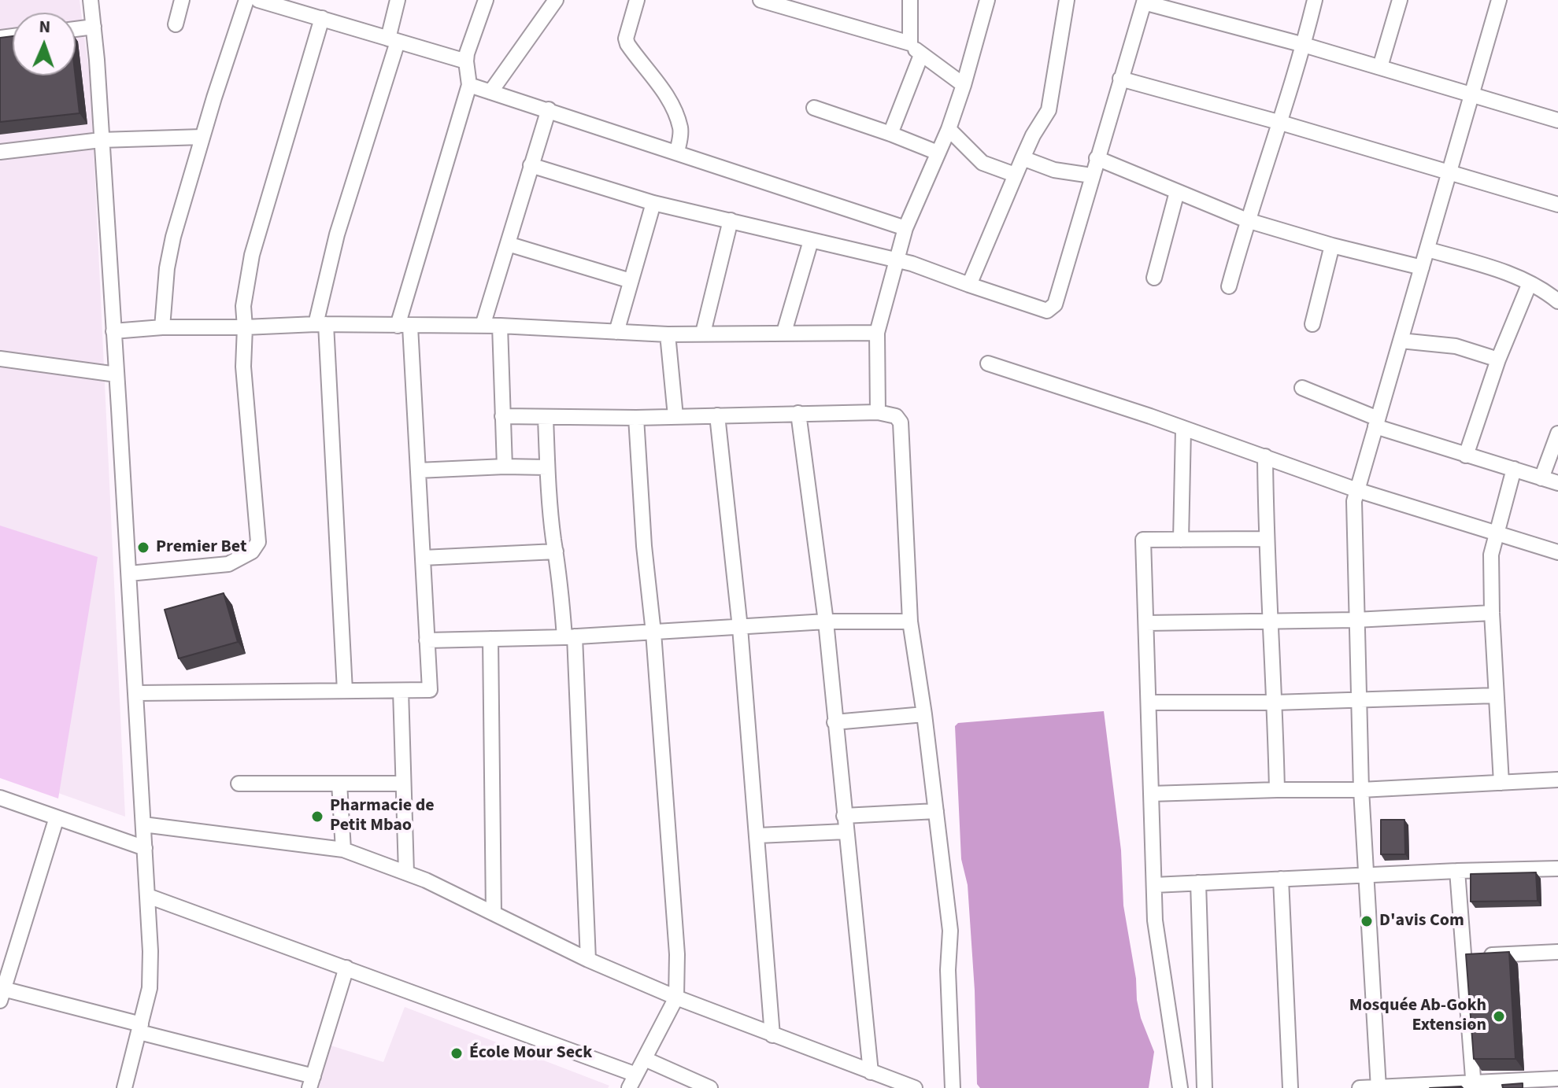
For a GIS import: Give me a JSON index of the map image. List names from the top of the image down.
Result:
{
  "places": [
    "Premier Bet",
    "Pharmacie de Petit Mbao",
    "D'avis Com",
    "Mosquée Ab-Gokh Extension",
    "École Mour Seck"
  ],
  "north": "top"
}
